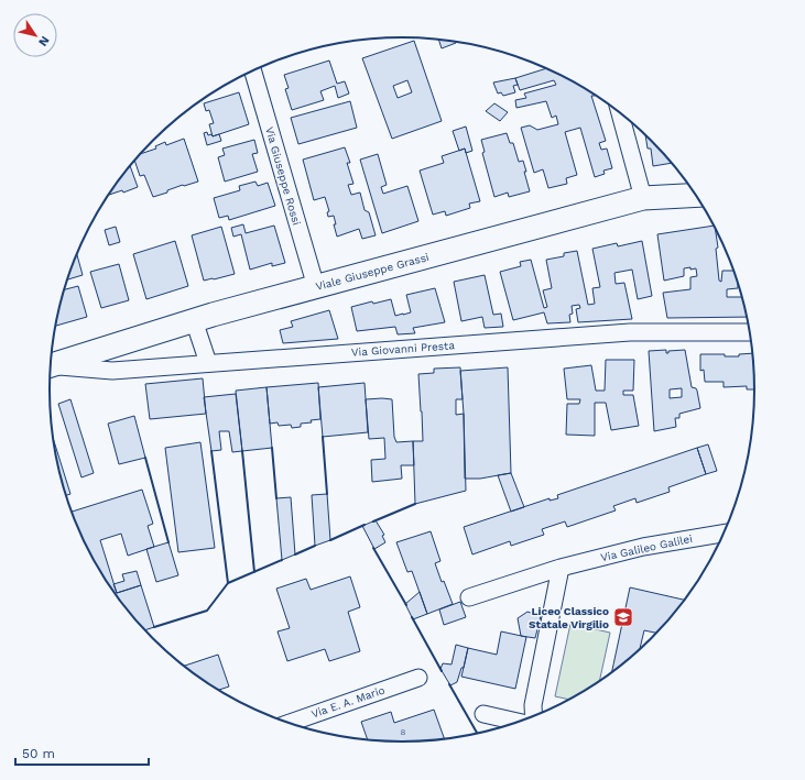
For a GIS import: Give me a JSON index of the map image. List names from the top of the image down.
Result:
{
  "streets": {
    "main road": ["Viale Giuseppe Grassi"],
    "street": [
      "Via Giuseppe Rossi",
      "Via Giovanni Presta",
      "Via Galileo Galilei",
      "Via E. A. Mario"
    ]
  },
  "crossings": [
    ["Via Giuseppe Rossi", "Viale Giuseppe Grassi"]
  ],
  "places": {
    "school or university": ["Liceo Classico Statale Virgilio"]
  },
  "house_numbers": ["8"],
  "scale_bar": "50 m",
  "north": "bottom right"
}
